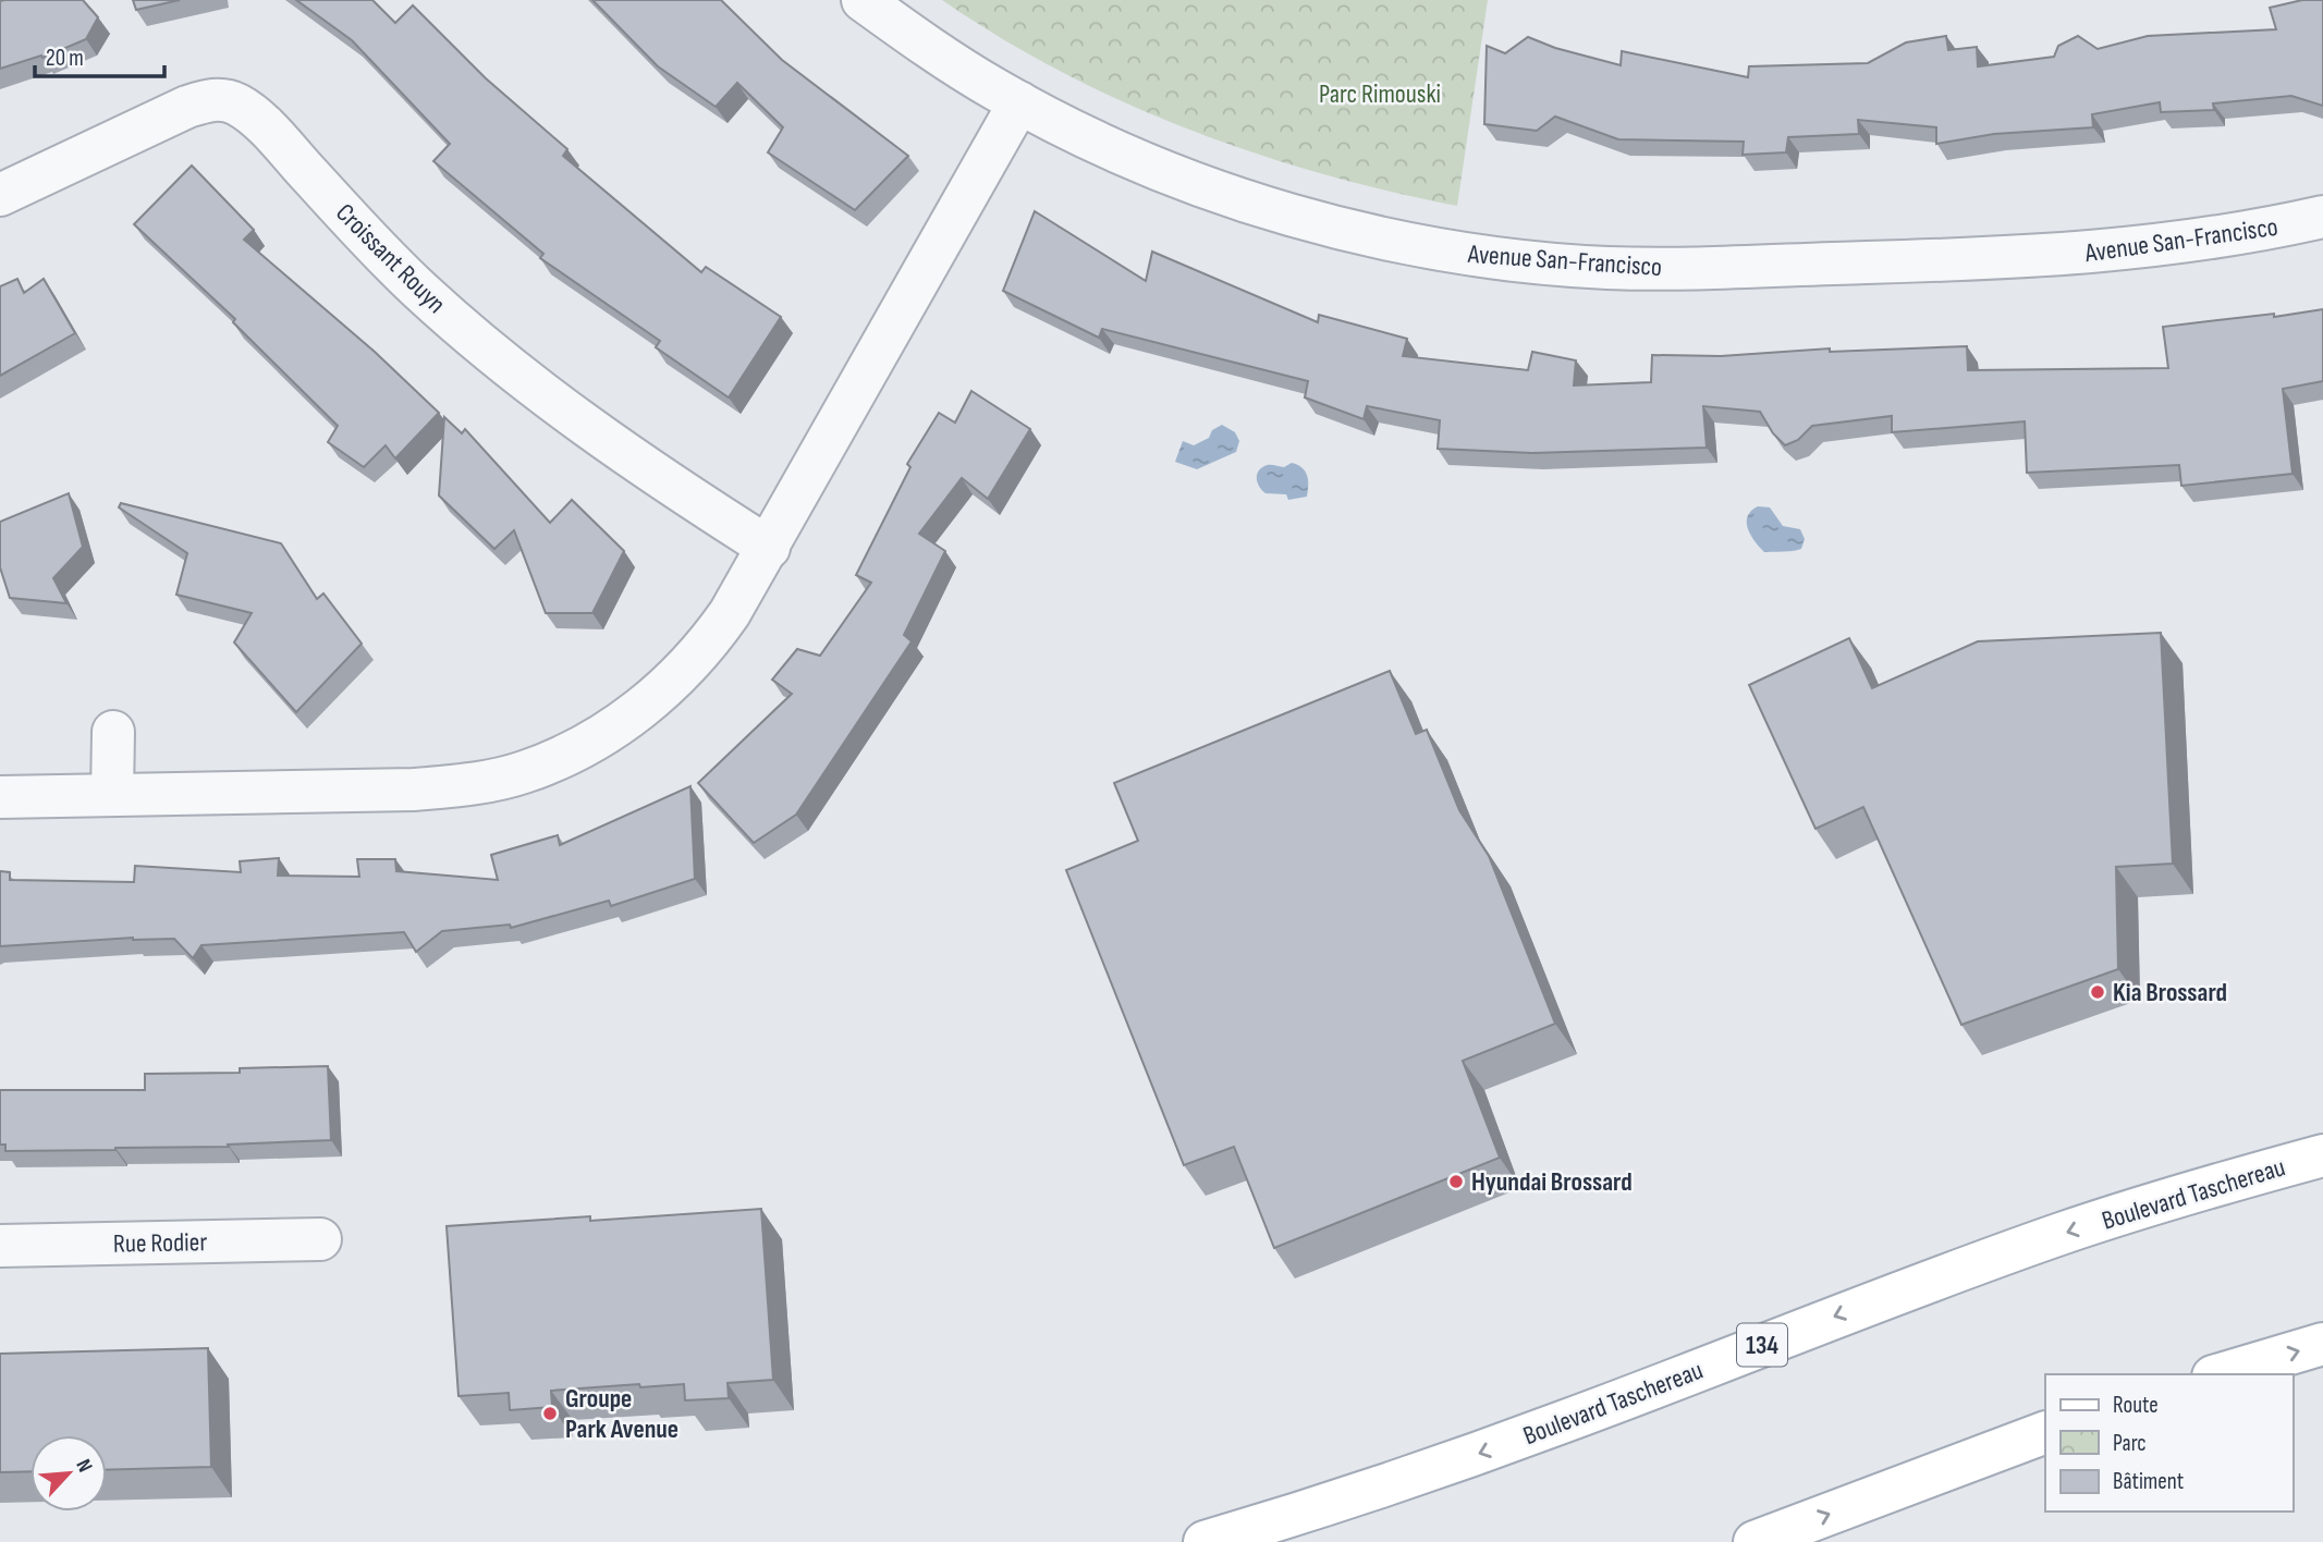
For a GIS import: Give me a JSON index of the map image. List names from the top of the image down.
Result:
{
  "streets": {
    "main road": ["Boulevard Taschereau", "134"],
    "street": ["Avenue San-Francisco", "Croissant Rouyn", "Rue Rodier"]
  },
  "parks": ["Parc Rimouski"],
  "places": ["Kia Brossard", "Hyundai Brossard", "Groupe Park Avenue"],
  "legend": ["Route", "Parc", "Bâtiment"],
  "scale_bar": "20 m",
  "north": "top right"
}
